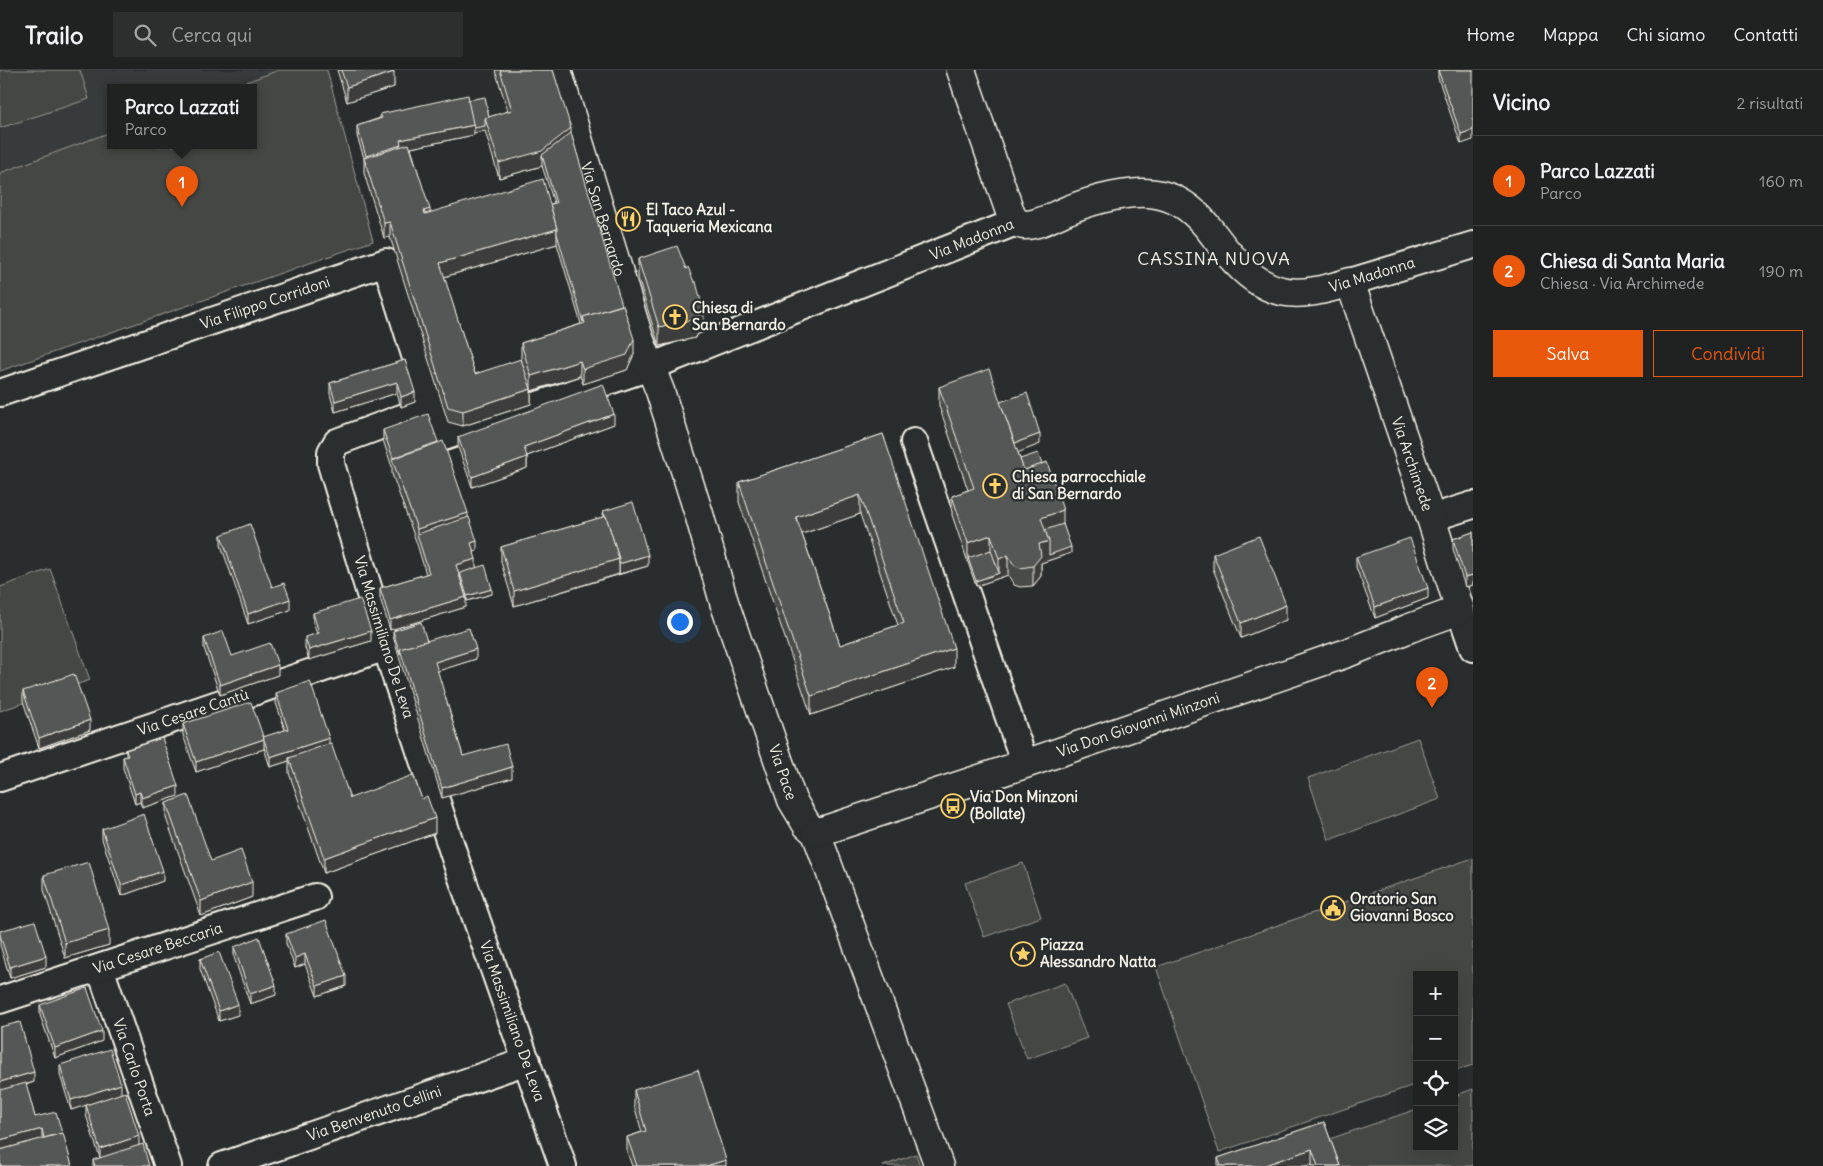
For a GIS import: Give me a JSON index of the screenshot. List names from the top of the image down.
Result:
{
  "streets": {
    "street": [
      "Via San Bernardo",
      "Via Madonna",
      "Via Filippo Corridoni",
      "Via Archimede",
      "Via Massimiliano De Leva",
      "Via Cesare Cantù",
      "Via Don Giovanni Minzoni",
      "Via Pace",
      "Via Cesare Beccaria",
      "Via Carlo Porta",
      "Via Benvenuto Cellini"
    ]
  },
  "crossings": [
    ["Via San Bernardo", "Via Madonna"],
    ["Via San Bernardo", "Via Pace"],
    ["Via Madonna", "Via Archimede"],
    ["Via Madonna", "Via Pace"],
    ["Via Filippo Corridoni", "Via Massimiliano De Leva"],
    ["Via Archimede", "Via Don Giovanni Minzoni"],
    ["Via Massimiliano De Leva", "Via Cesare Cantù"],
    ["Via Massimiliano De Leva", "Via Benvenuto Cellini"],
    ["Via Don Giovanni Minzoni", "Via Pace"],
    ["Via Cesare Beccaria", "Via Carlo Porta"]
  ],
  "districts": ["CASSINA NUOVA"],
  "places": {
    "restaurant": ["El Taco Azul - Taqueria Mexicana"],
    "church": ["Chiesa di San Bernardo", "Chiesa parrocchiale di San Bernardo"],
    "bus stop": ["Via Don Minzoni (Bollate)"],
    "public building": ["Oratorio San Giovanni Bosco"],
    "place": ["Piazza Alessandro Natta"]
  },
  "page": {
    "header": "Trailo",
    "search": "Cerca qui",
    "nav": [
      "Home",
      "Mappa",
      "Chi siamo",
      "Contatti"
    ],
    "heading": ["Vicino", "2 risultati"],
    "popup": ["Parco Lazzati", "Parco"],
    "list": [
      {
        "mark": "1",
        "name": "Parco Lazzati",
        "note": "Parco",
        "value": "160 m"
      },
      {
        "mark": "2",
        "name": "Chiesa di Santa Maria",
        "note": "Chiesa · Via Archimede",
        "value": "190 m"
      }
    ],
    "pins": ["1", "2"],
    "buttons": ["Salva", "Condividi"],
    "map_buttons": ["+", "−"]
  }
}
